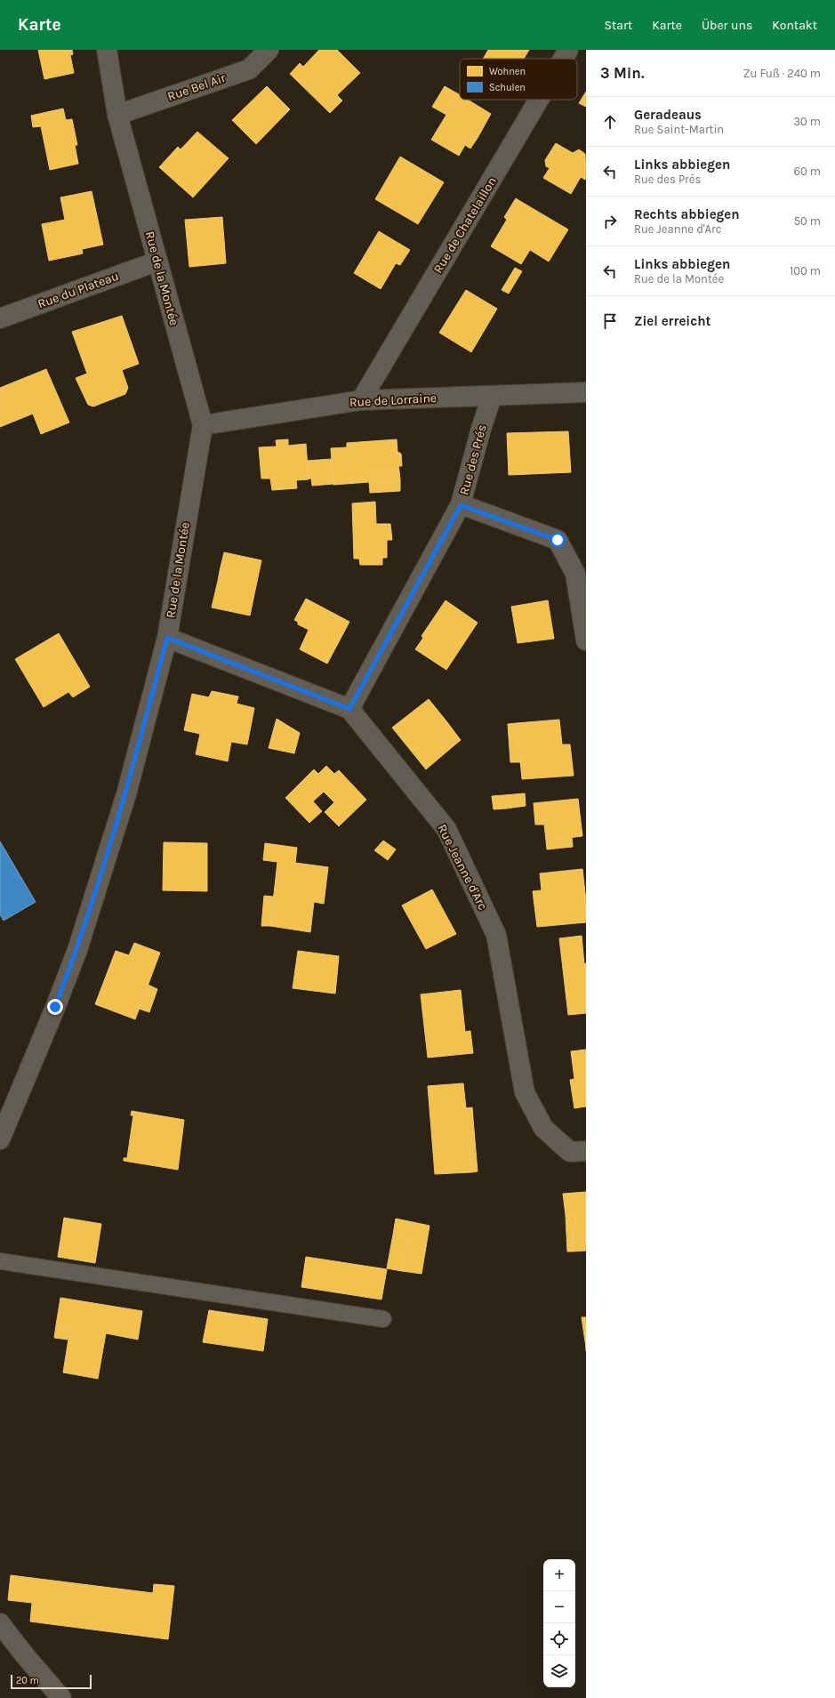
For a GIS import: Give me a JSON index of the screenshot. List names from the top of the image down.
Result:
{
  "streets": {
    "street": [
      "Rue Bel Air",
      "Rue de Chatelaillon",
      "Rue de la Montée",
      "Rue du Plateau",
      "Rue de Lorraine",
      "Rue des Prés",
      "Rue Jeanne d'Arc"
    ]
  },
  "crossings": [
    ["Rue Bel Air", "Rue de la Montée"],
    ["Rue de Chatelaillon", "Rue de Lorraine"],
    ["Rue de la Montée", "Rue du Plateau"],
    ["Rue de la Montée", "Rue de Lorraine"],
    ["Rue de la Montée", "Rue Jeanne d'Arc"],
    ["Rue de Lorraine", "Rue des Prés"],
    ["Rue des Prés", "Rue Jeanne d'Arc"]
  ],
  "legend": ["Wohnen", "Schulen"],
  "scale_bar": "20 m",
  "page": {
    "header": "Karte",
    "nav": [
      "Start",
      "Karte",
      "Über uns",
      "Kontakt"
    ],
    "heading": ["3 Min.", "Zu Fuß · 240 m"],
    "list": [
      ["Geradeaus", "Rue Saint-Martin", "30 m"],
      ["Links abbiegen", "Rue des Prés", "60 m"],
      ["Rechts abbiegen", "Rue Jeanne d'Arc", "50 m"],
      ["Links abbiegen", "Rue de la Montée", "100 m"],
      "Ziel erreicht"
    ],
    "map_buttons": ["+", "−"],
    "scale": "20 m"
  }
}
